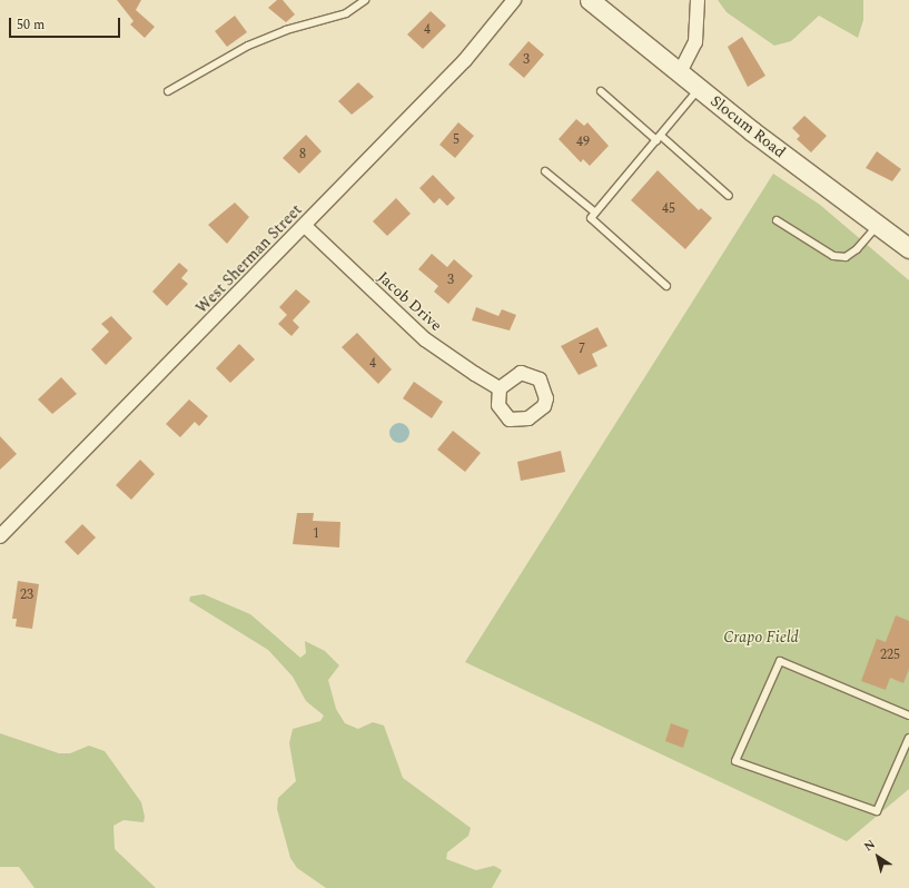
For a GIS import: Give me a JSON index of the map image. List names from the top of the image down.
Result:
{
  "streets": {
    "main road": ["Slocum Road"],
    "street": ["West Sherman Street", "Jacob Drive"]
  },
  "crossings": [
    ["West Sherman Street", "Jacob Drive"]
  ],
  "parks": ["Crapo Field"],
  "house_numbers": [
    "4",
    "3",
    "5",
    "49",
    "8",
    "45",
    "3",
    "7",
    "4",
    "1",
    "23",
    "225"
  ],
  "scale_bar": "50 m",
  "north": "top left"
}
